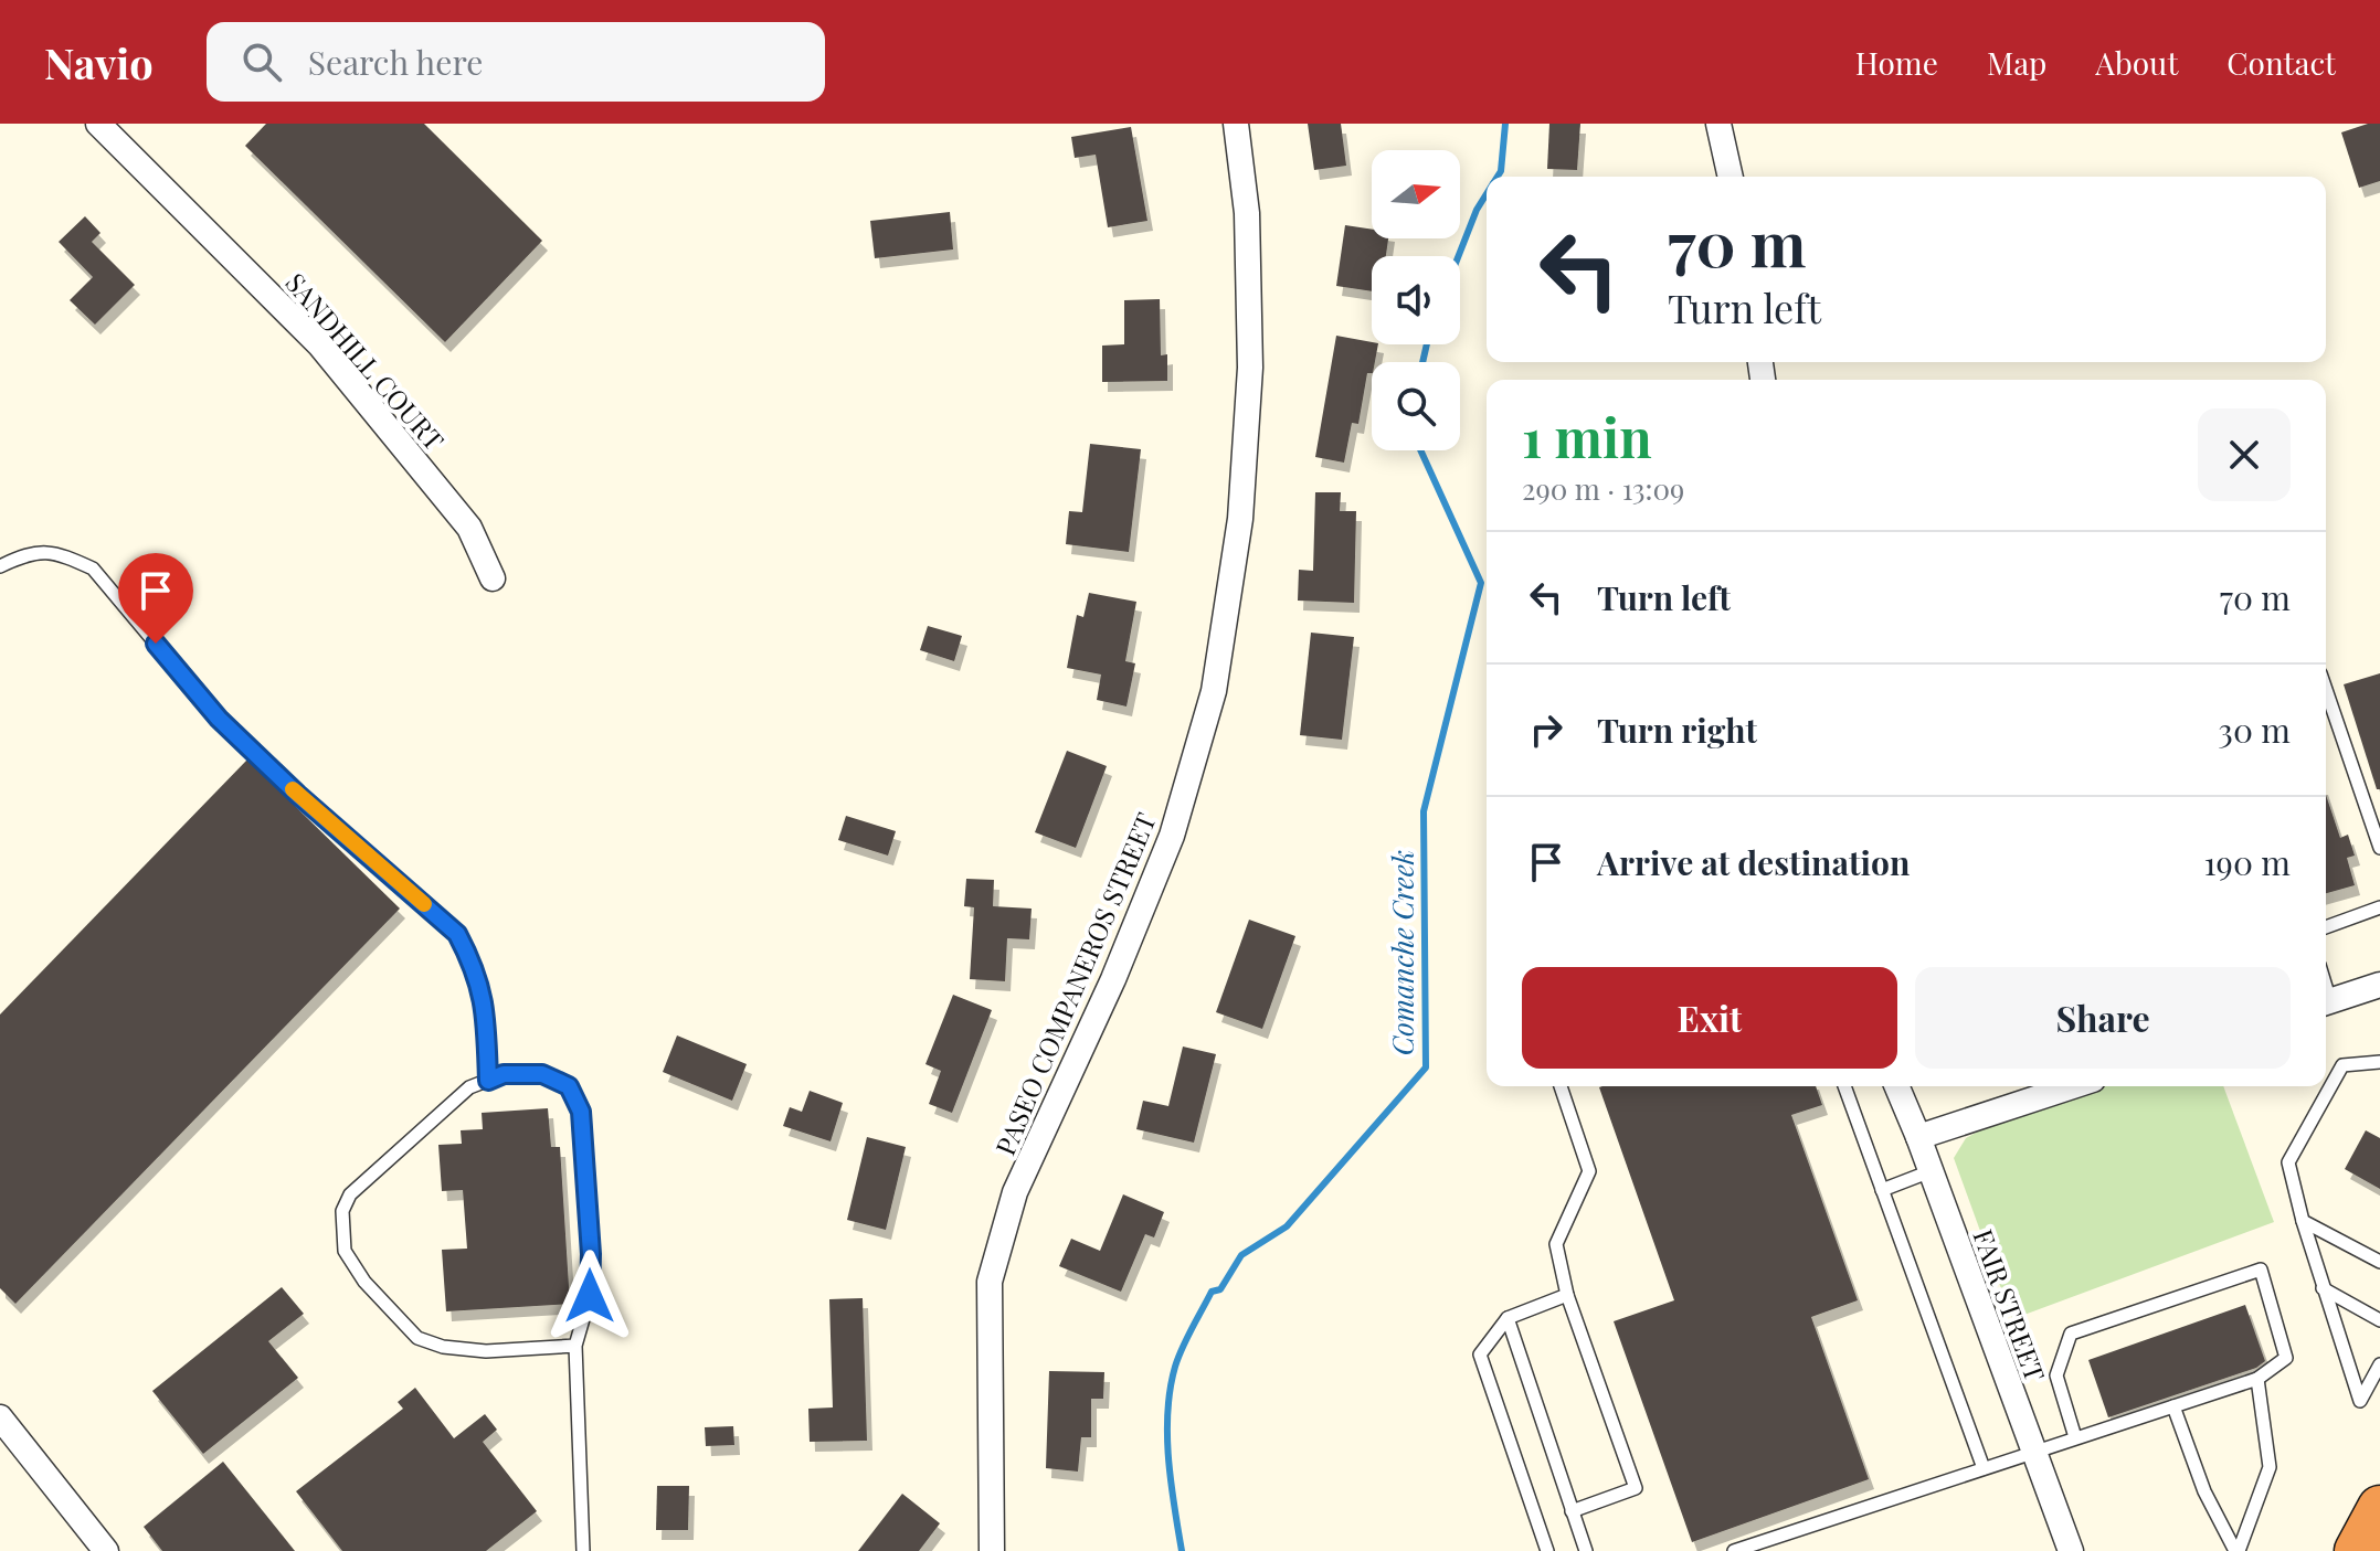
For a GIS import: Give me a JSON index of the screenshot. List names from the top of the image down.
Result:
{
  "streets": {
    "street": ["SANDHILL COURT", "PASEO COMPANEROS STREET", "FAIR STREET"]
  },
  "water": ["Comanche Creek"],
  "north": "right",
  "page": {
    "header": "Navio",
    "search": "Search here",
    "nav": [
      "Home",
      "Map",
      "About",
      "Contact"
    ],
    "turn": ["70 m", "Turn left"],
    "heading": ["1 min", "290 m · 13:09"],
    "list": [
      {
        "name": "Turn left",
        "value": "70 m"
      },
      {
        "name": "Turn right",
        "value": "30 m"
      },
      {
        "name": "Arrive at destination",
        "value": "190 m"
      }
    ],
    "buttons": ["Exit", "Share"]
  }
}
